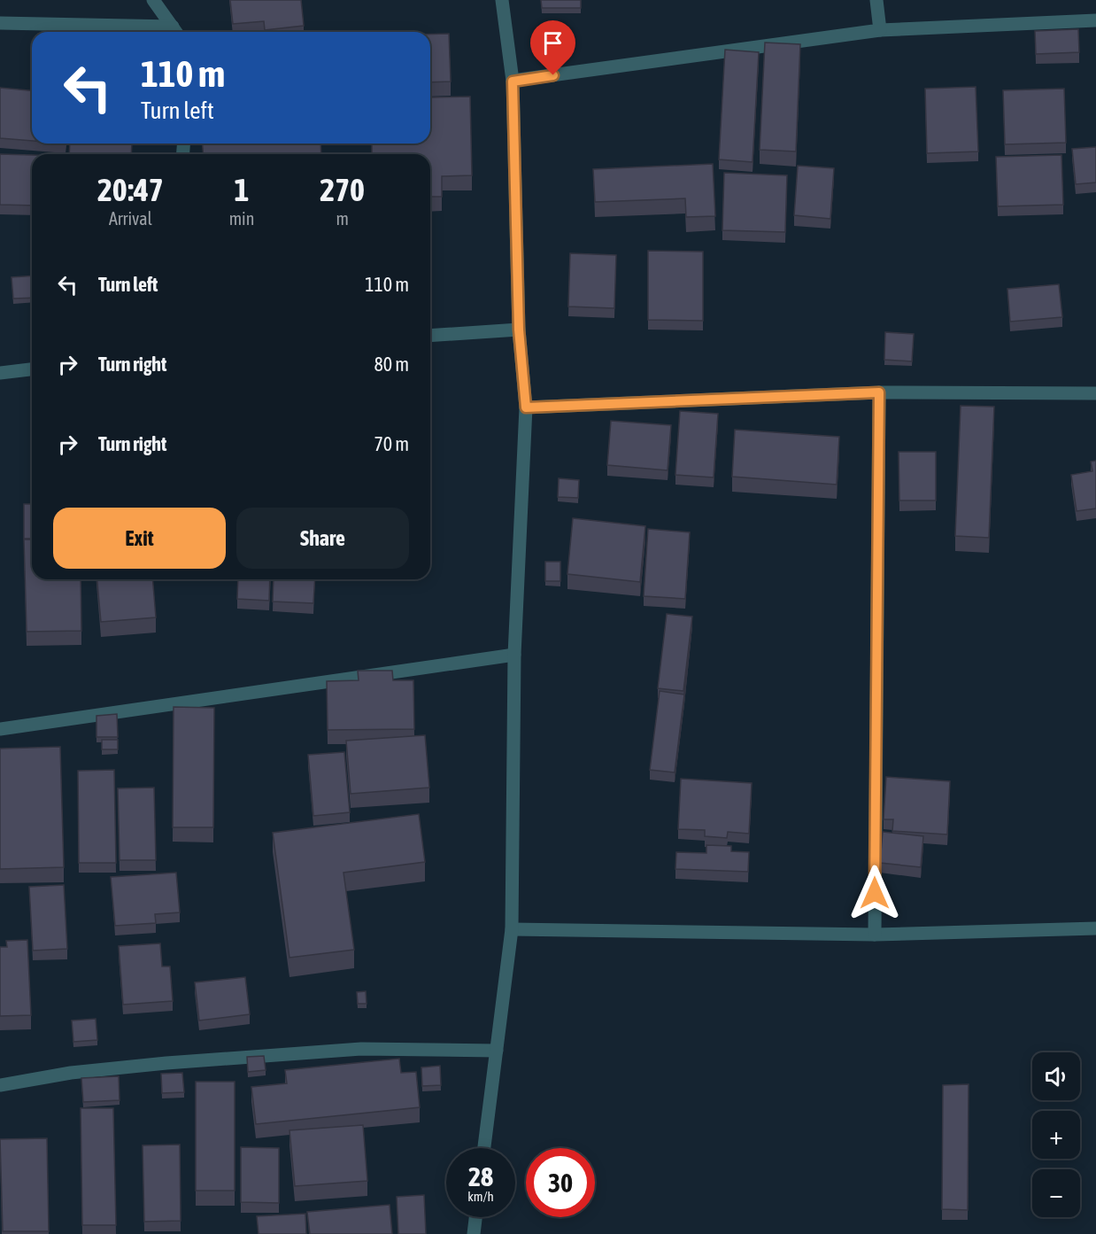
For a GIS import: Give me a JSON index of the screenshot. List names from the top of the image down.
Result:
{
  "page": {
    "turn": ["110 m", "Turn left"],
    "eta": [
      "20:47",
      "Arrival",
      "1",
      "min",
      "270",
      "m"
    ],
    "list": [
      {
        "name": "Turn left",
        "value": "110 m"
      },
      {
        "name": "Turn right",
        "value": "80 m"
      },
      {
        "name": "Turn right",
        "value": "70 m"
      }
    ],
    "buttons": ["Exit", "Share"],
    "map_buttons": ["+", "−"],
    "speed": "28 km/h",
    "limit": "30"
  }
}
